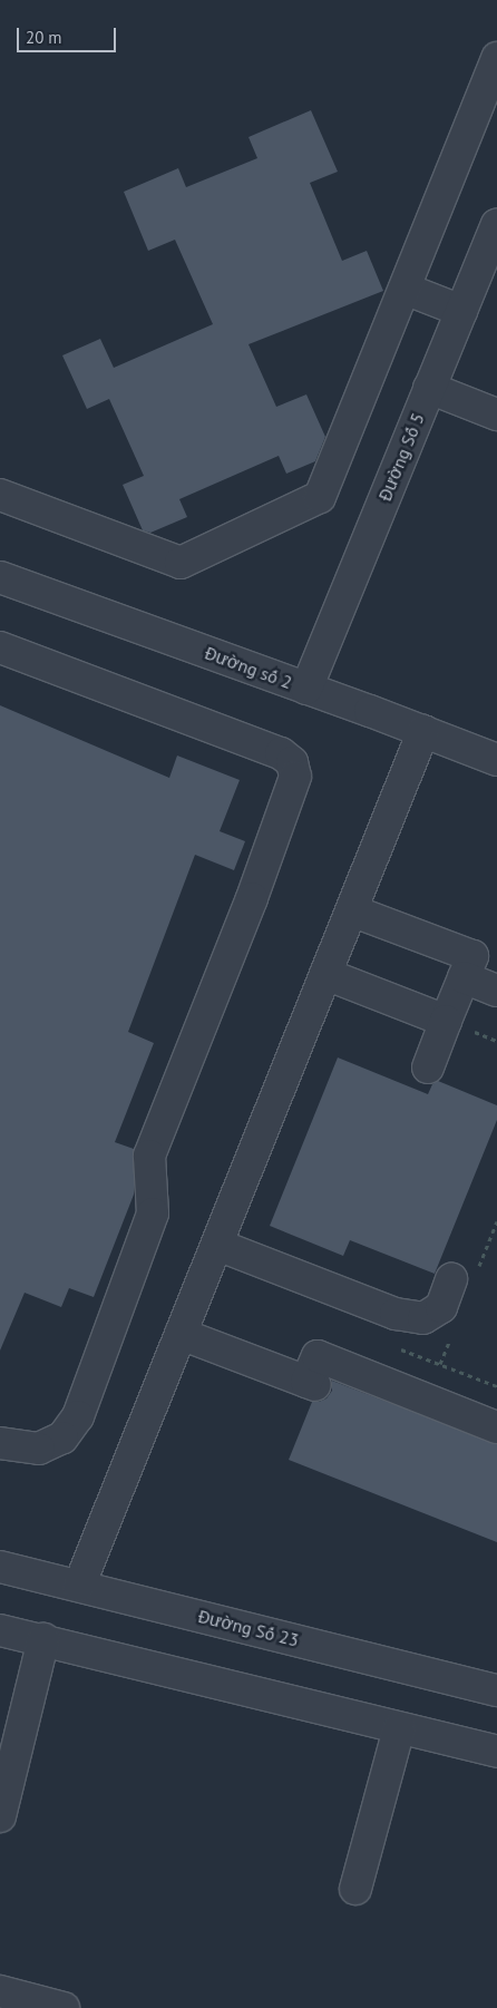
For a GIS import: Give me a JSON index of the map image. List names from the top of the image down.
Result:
{
  "streets": {
    "street": ["Đường Số 5", "Đường số 2", "Đường Số 23"]
  },
  "crossings": [
    ["Đường Số 5", "Đường số 2"]
  ],
  "scale_bar": "20 m"
}
